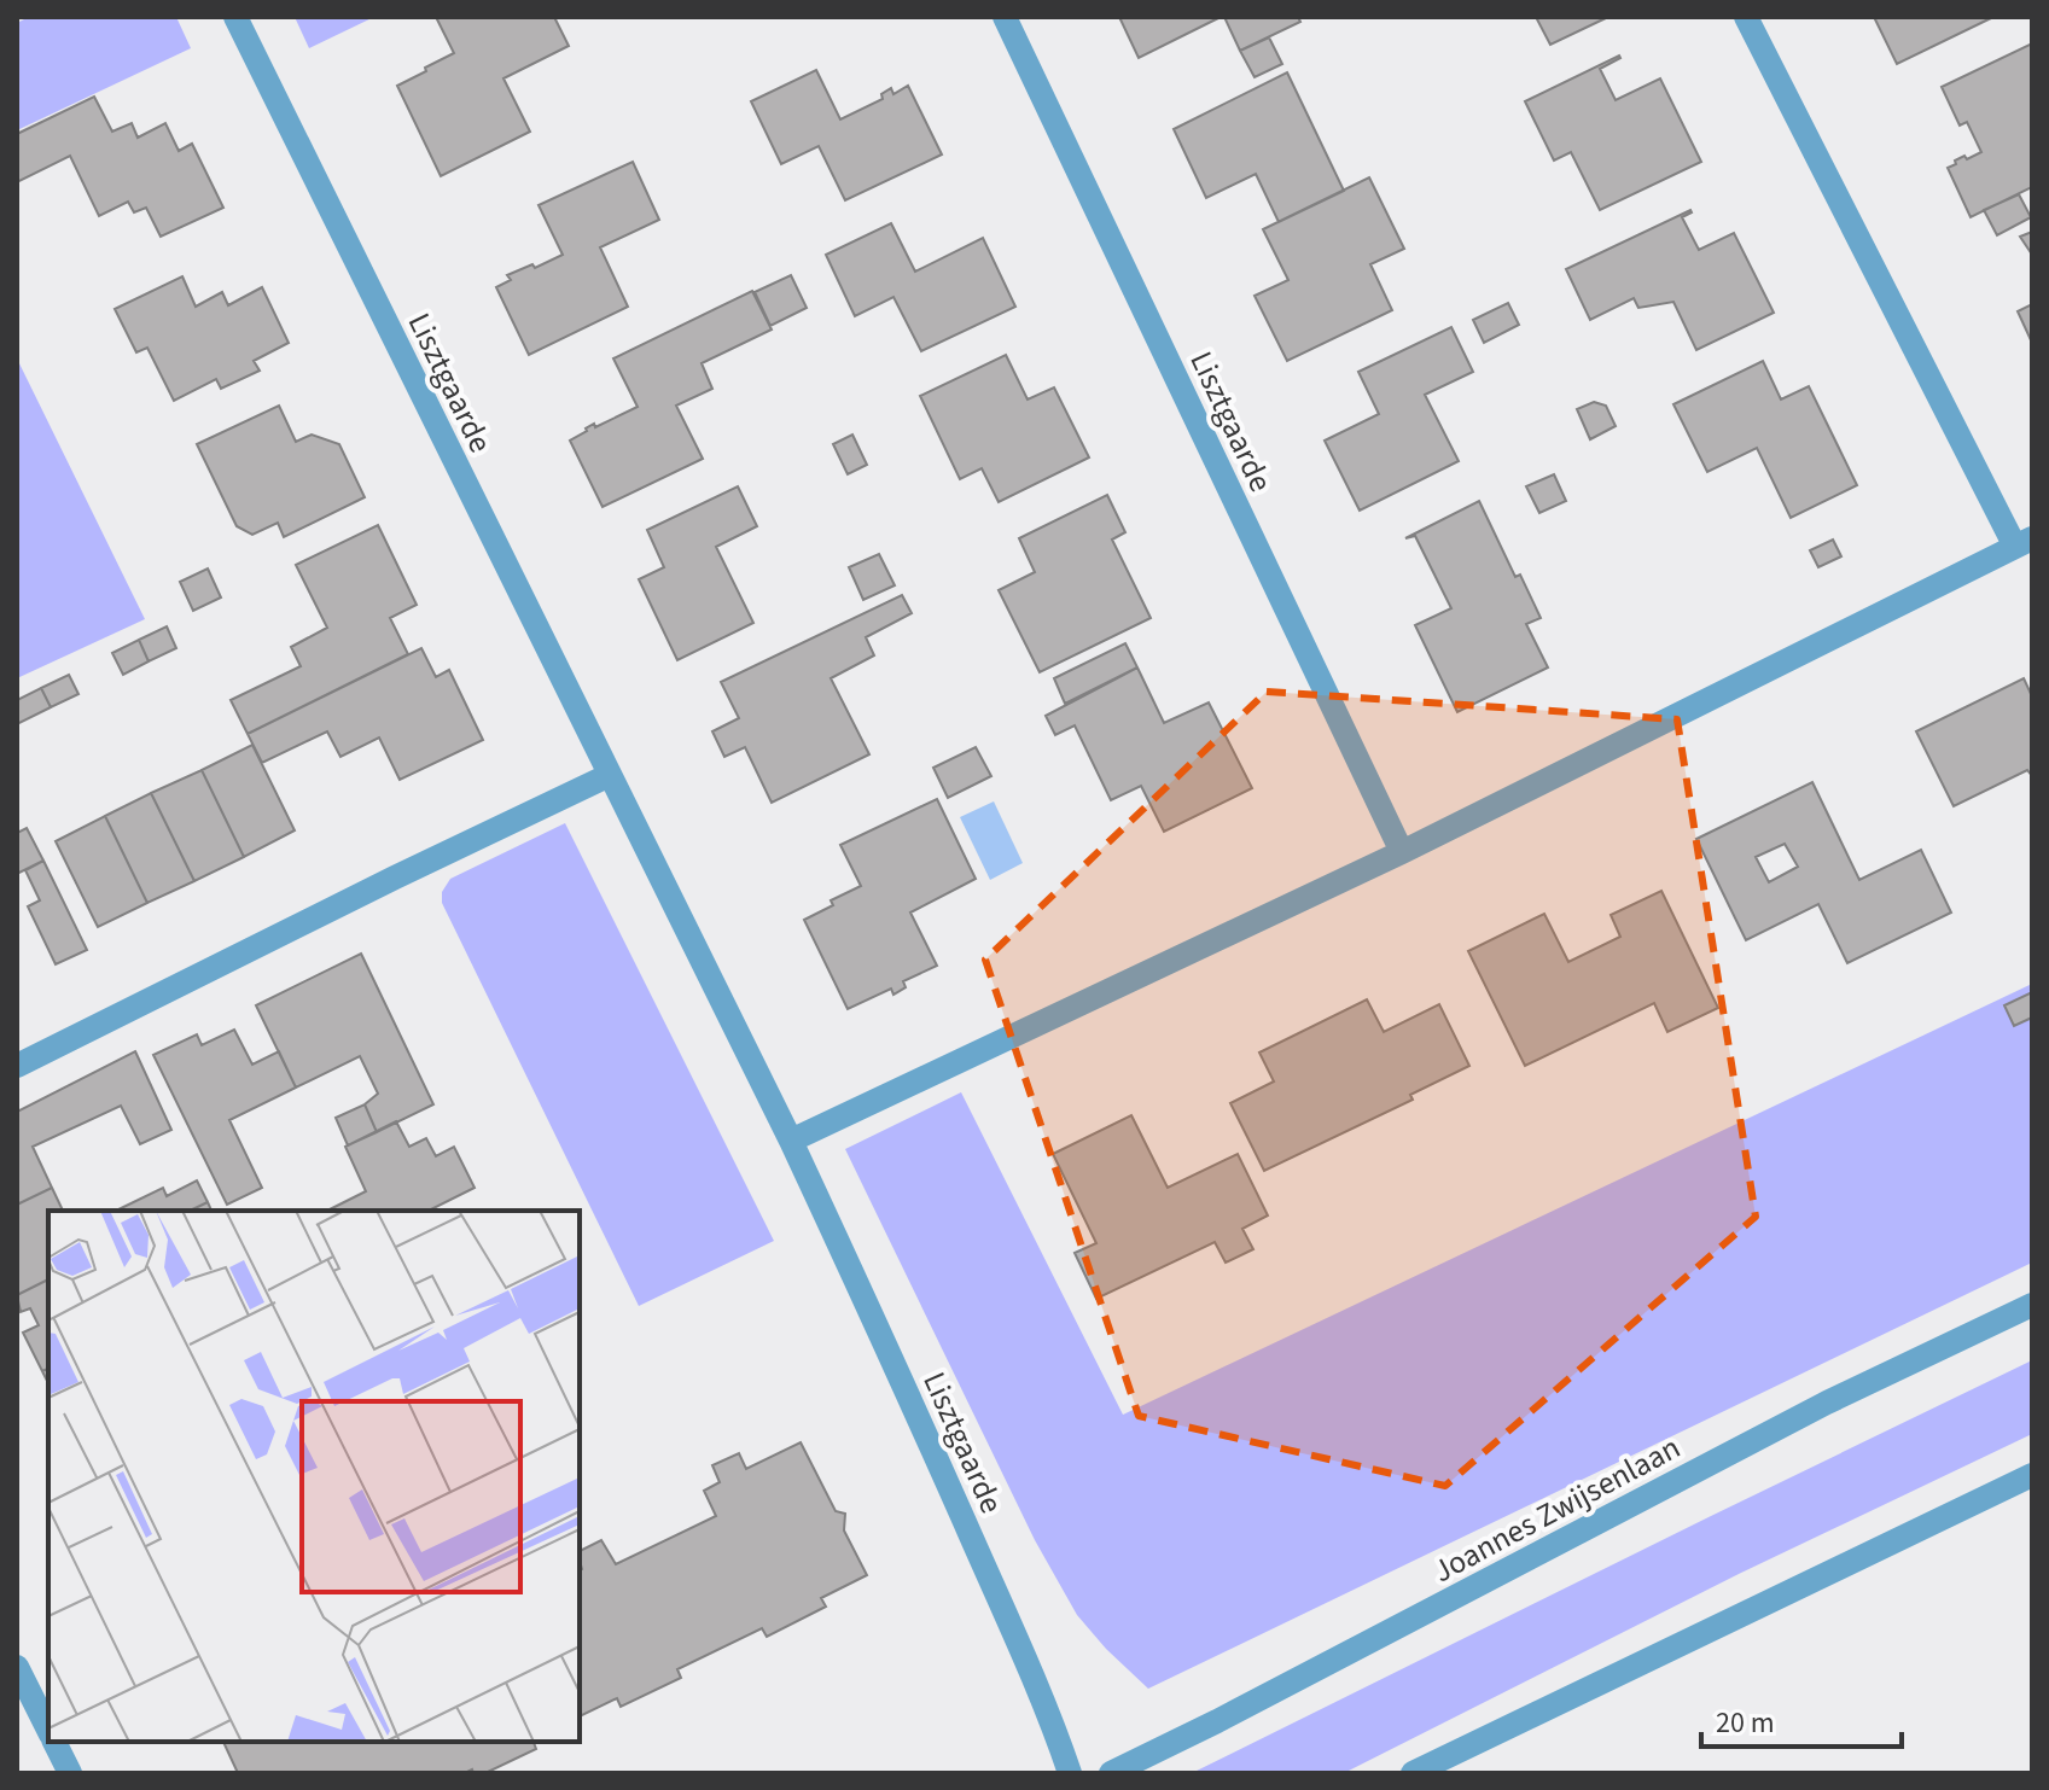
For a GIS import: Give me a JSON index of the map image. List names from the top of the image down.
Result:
{
  "streets": {
    "street": ["Lisztgaarde", "Joannes Zwijsenlaan"]
  },
  "scale_bar": "20 m"
}
